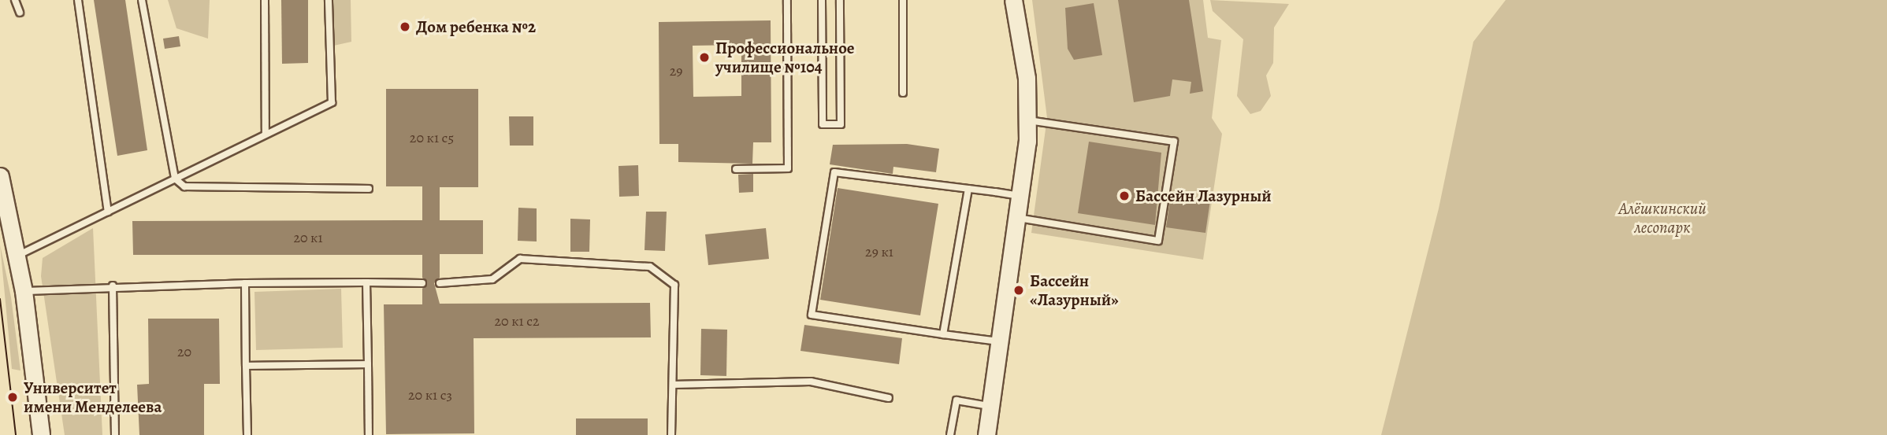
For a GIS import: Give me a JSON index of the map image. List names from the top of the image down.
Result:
{
  "parks": ["Алёшкинский лесопарк"],
  "places": [
    "Дом ребенка №2",
    "Профессиональное училище №104",
    "Бассейн Лазурный",
    "Бассейн «Лазурный»",
    "Университет имени Менделеева"
  ],
  "house_numbers": [
    "29",
    "20 к1 с5",
    "20 к1",
    "29 к1",
    "20 к1 с2",
    "20",
    "20 к1 с3"
  ]
}
